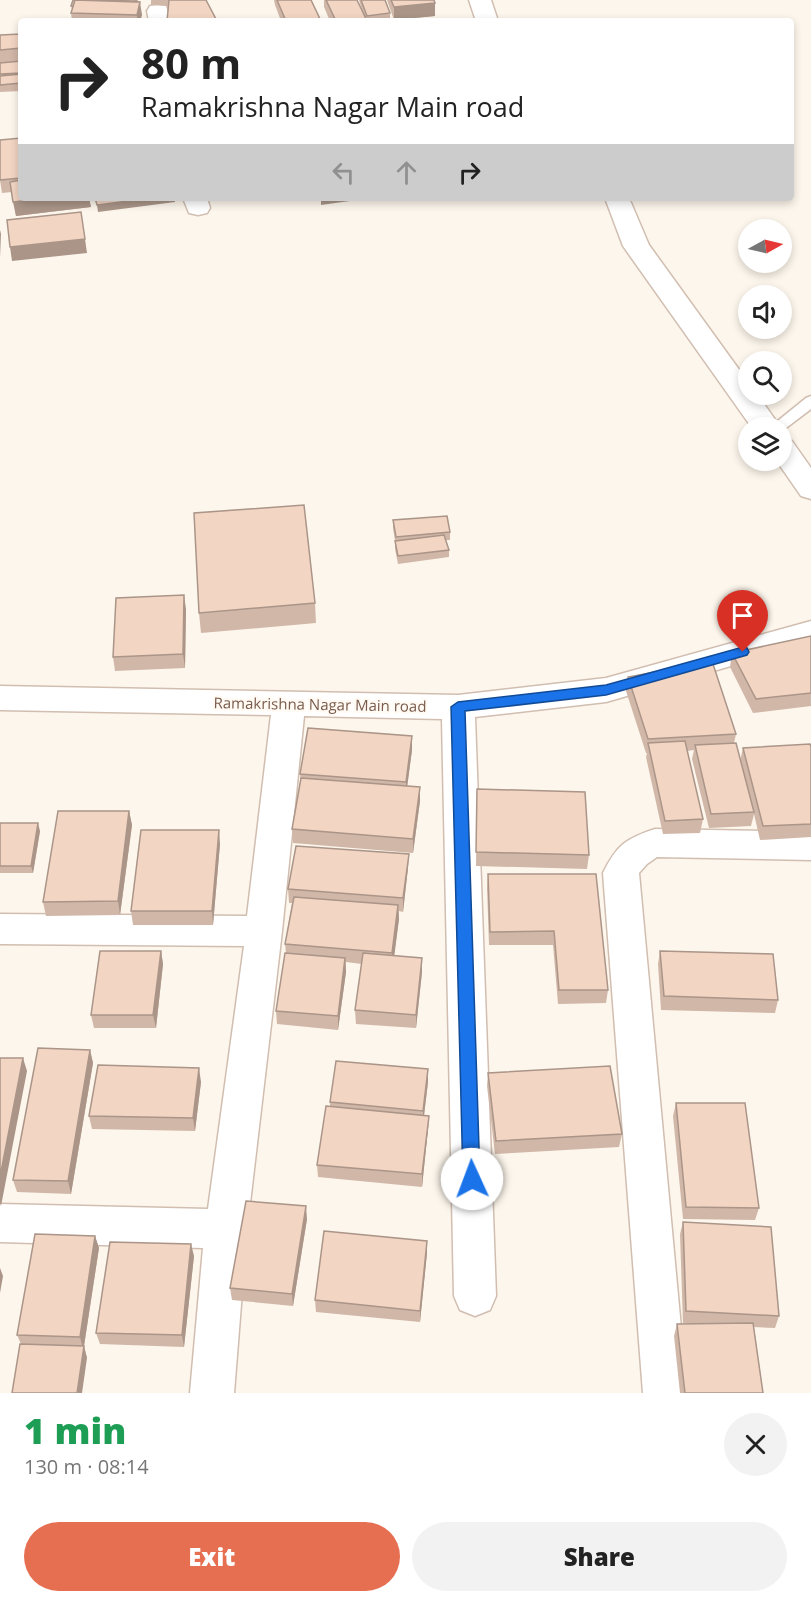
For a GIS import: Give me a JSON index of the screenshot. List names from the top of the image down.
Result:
{
  "streets": {
    "street": ["Ramakrishna Nagar Main road"]
  },
  "north": "right",
  "page": {
    "turn": ["80 m", "Ramakrishna Nagar Main road"],
    "heading": ["1 min", "130 m · 08:14"],
    "buttons": ["Exit", "Share"]
  }
}
